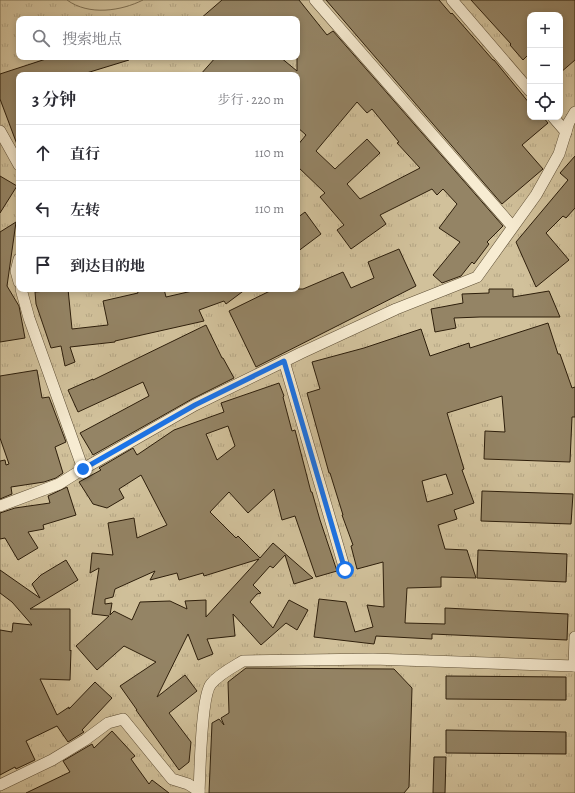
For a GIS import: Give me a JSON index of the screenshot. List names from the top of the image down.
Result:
{
  "page": {
    "map_buttons": ["+", "−"],
    "search": "搜索地点",
    "heading": ["3 分钟", "步行 · 220 m"],
    "list": [
      ["直行", "110 m"],
      ["左转", "110 m"],
      "到达目的地"
    ]
  }
}
